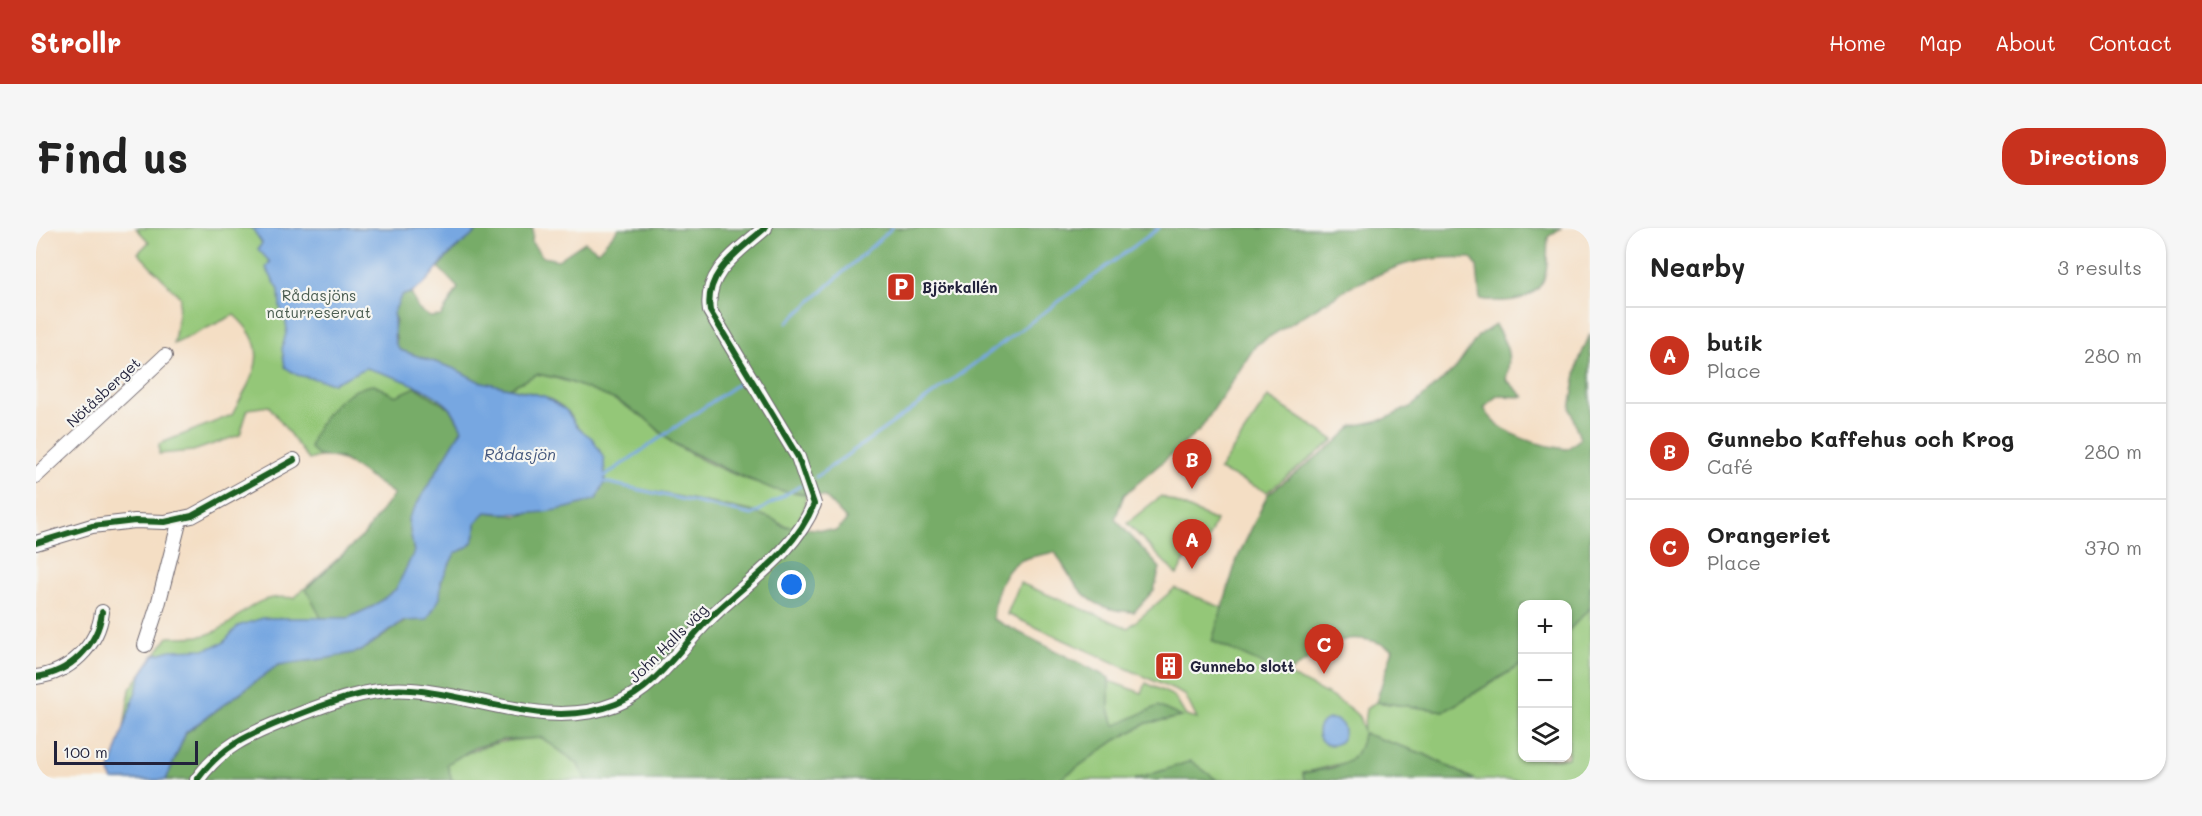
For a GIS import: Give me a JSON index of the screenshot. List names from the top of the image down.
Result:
{
  "streets": {
    "street": ["Nötåsberget", "John Halls väg"]
  },
  "water": ["Rådasjön"],
  "parks": ["Rådasjöns naturreservat"],
  "places": {
    "parking": ["Björkallén"],
    "building": ["Gunnebo slott"]
  },
  "scale_bar": "100 m",
  "page": {
    "header": "Strollr",
    "nav": [
      "Home",
      "Map",
      "About",
      "Contact"
    ],
    "buttons": "Directions",
    "title": "Find us",
    "heading": ["Nearby", "3 results"],
    "list": [
      {
        "mark": "A",
        "name": "butik",
        "note": "Place",
        "value": "280 m"
      },
      {
        "mark": "B",
        "name": "Gunnebo Kaffehus och Krog",
        "note": "Café",
        "value": "280 m"
      },
      {
        "mark": "C",
        "name": "Orangeriet",
        "note": "Place",
        "value": "370 m"
      }
    ],
    "pins": ["B", "A", "C"],
    "map_buttons": ["+", "−"],
    "scale": "100 m"
  }
}
